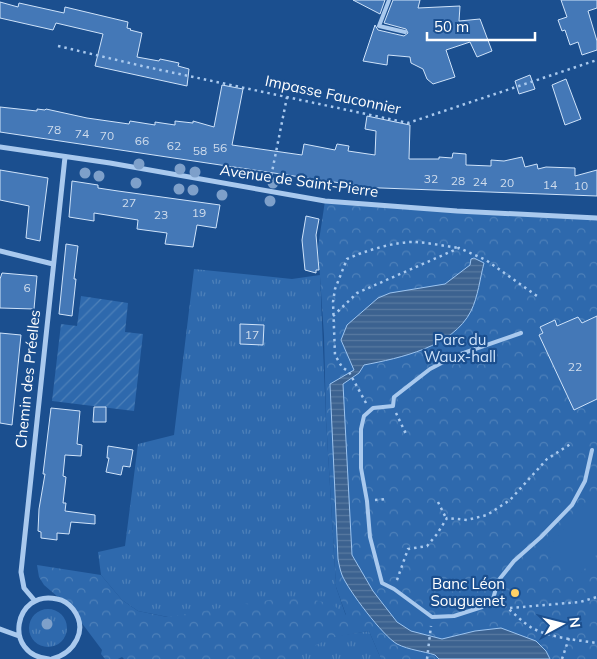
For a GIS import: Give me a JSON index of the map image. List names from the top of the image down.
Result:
{
  "streets": {
    "street": ["Avenue de Saint-Pierre", "Chemin des Préelles"],
    "path": ["Impasse Fauconnier"]
  },
  "crossings": [
    ["Avenue de Saint-Pierre", "Chemin des Préelles"]
  ],
  "parks": ["Parc du Waux-hall"],
  "places": ["Banc Léon Souguenet"],
  "house_numbers": [
    "78",
    "74",
    "70",
    "66",
    "62",
    "56",
    "58",
    "32",
    "28",
    "24",
    "20",
    "14",
    "10",
    "27",
    "19",
    "23",
    "6",
    "17",
    "22"
  ],
  "scale_bar": "50 m",
  "north": "right"
}
